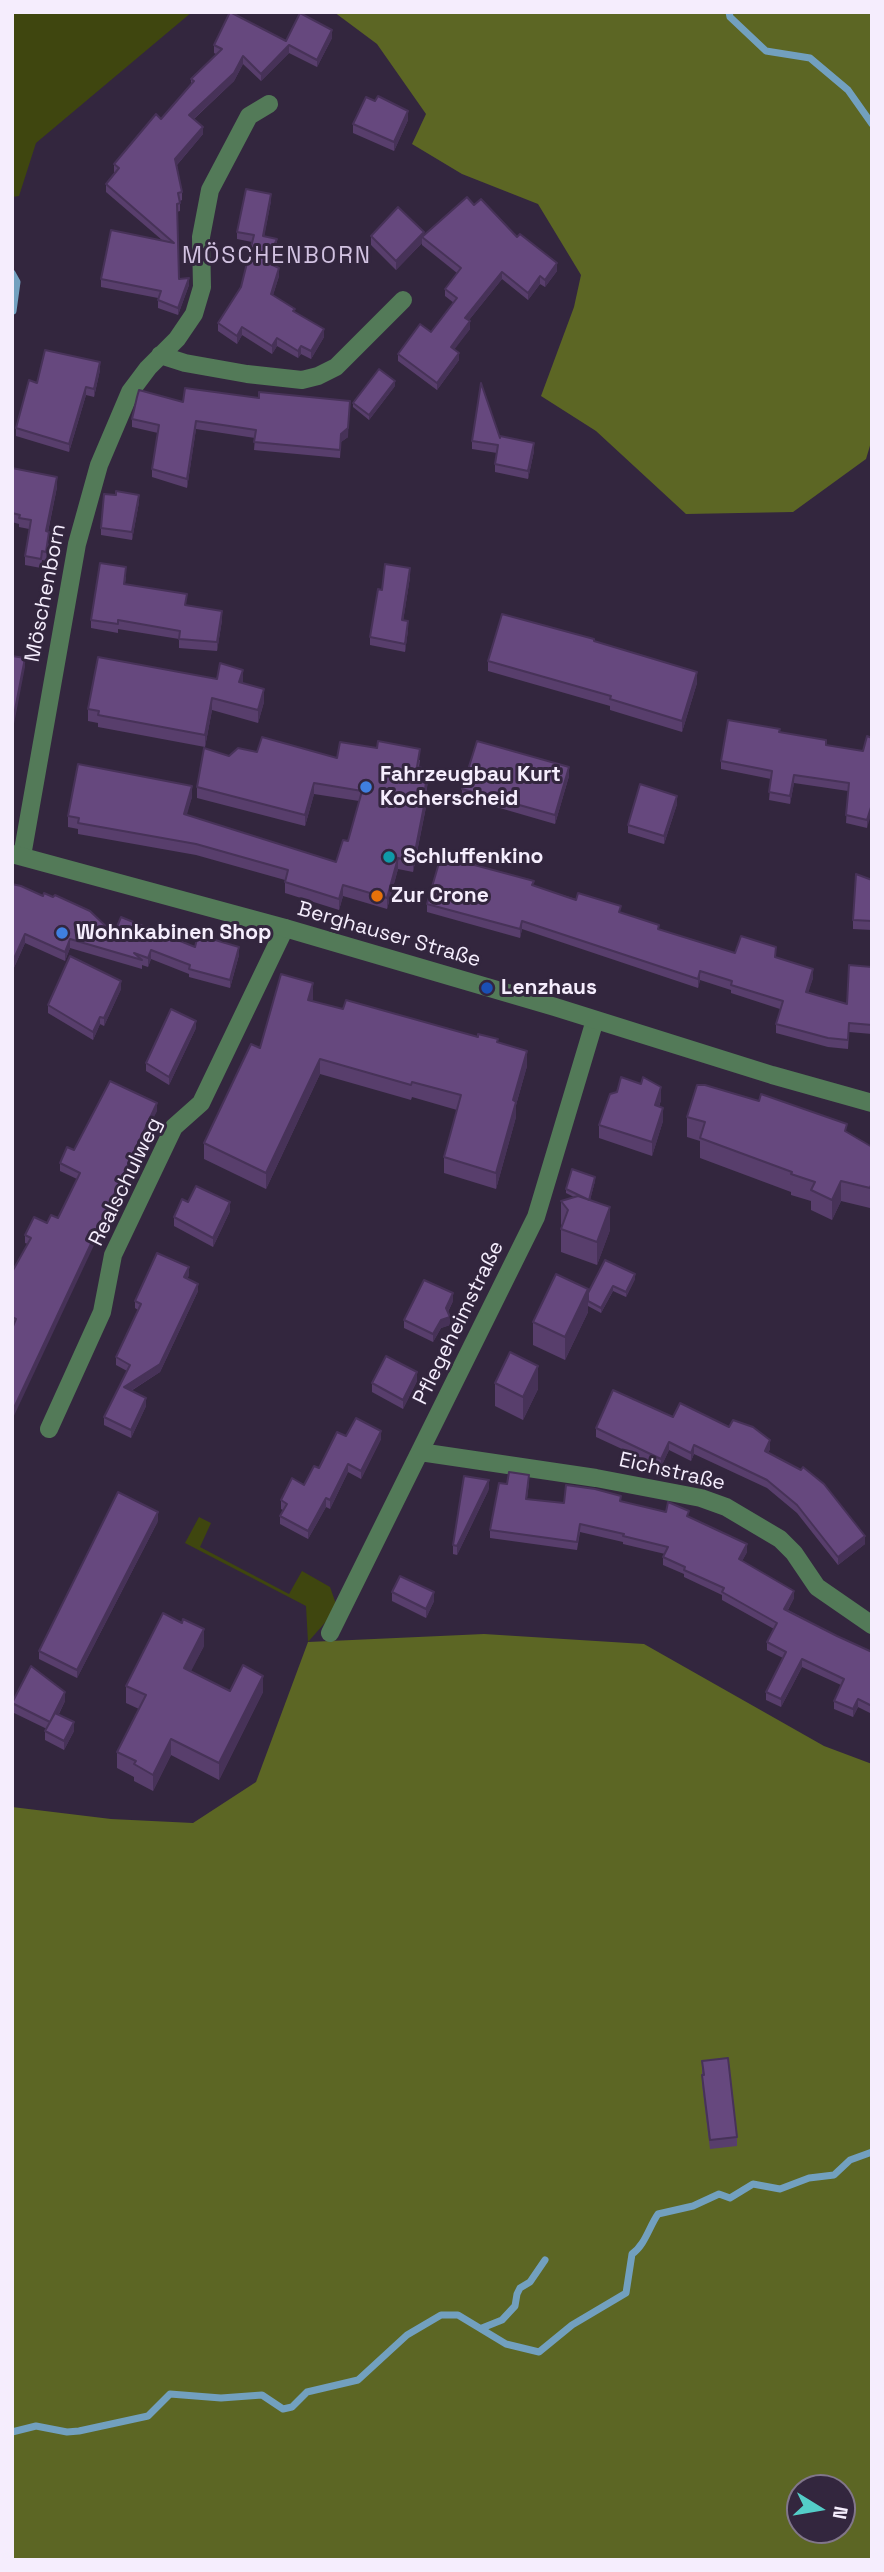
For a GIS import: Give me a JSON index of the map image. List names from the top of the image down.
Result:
{
  "streets": {
    "street": [
      "Möschenborn",
      "Berghauser Straße",
      "Realschulweg",
      "Pflegeheimstraße",
      "Eichstraße"
    ]
  },
  "crossings": [
    ["Möschenborn", "Berghauser Straße"],
    ["Berghauser Straße", "Realschulweg"],
    ["Berghauser Straße", "Pflegeheimstraße"],
    ["Pflegeheimstraße", "Eichstraße"]
  ],
  "districts": ["MÖSCHENBORN"],
  "places": [
    "Fahrzeugbau Kurt Kocherscheid",
    "Schluffenkino",
    "Zur Crone",
    "Wohnkabinen Shop",
    "Lenzhaus"
  ],
  "north": "right"
}
